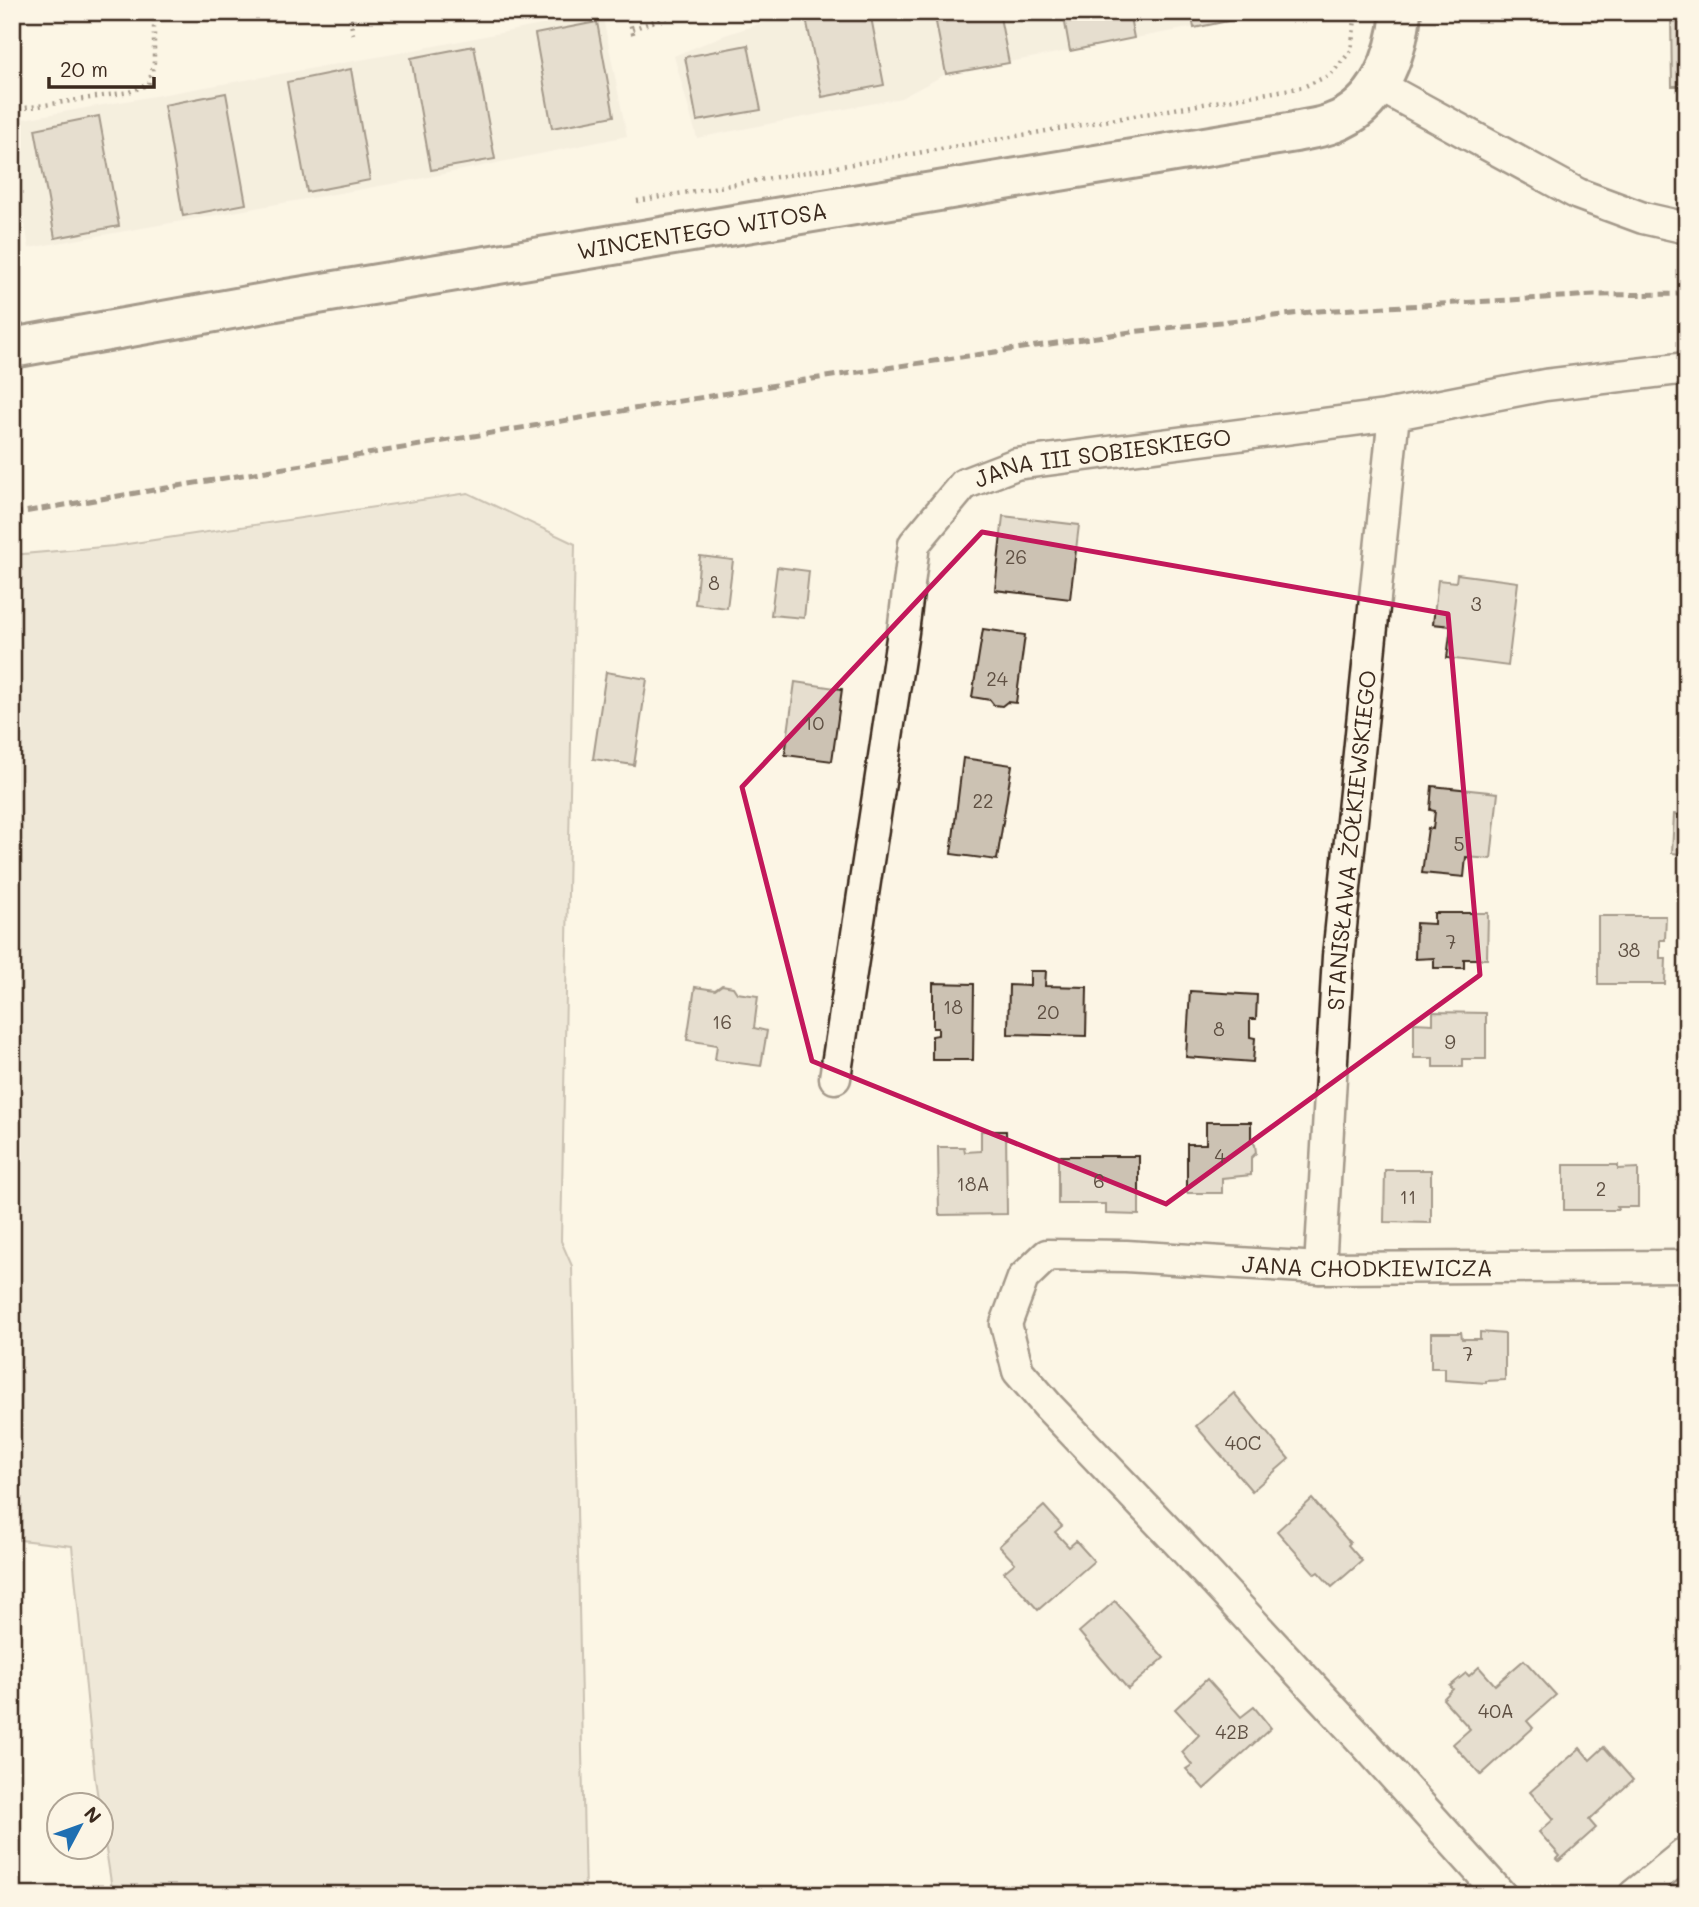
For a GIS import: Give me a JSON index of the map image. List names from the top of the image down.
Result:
{
  "streets": {
    "street": [
      "WINCENTEGO WITOSA",
      "JANA III SOBIESKIEGO",
      "STANISŁAWA ŻÓŁKIEWSKIEGO",
      "JANA CHODKIEWICZA"
    ]
  },
  "crossings": [
    ["JANA III SOBIESKIEGO", "STANISŁAWA ŻÓŁKIEWSKIEGO"],
    ["STANISŁAWA ŻÓŁKIEWSKIEGO", "JANA CHODKIEWICZA"]
  ],
  "house_numbers": [
    "26",
    "8",
    "3",
    "24",
    "10",
    "22",
    "5",
    "7",
    "38",
    "18",
    "20",
    "16",
    "8",
    "9",
    "4",
    "6",
    "18A",
    "2",
    "11",
    "7",
    "40C",
    "40A",
    "42B"
  ],
  "scale_bar": "20 m",
  "north": "top right"
}
